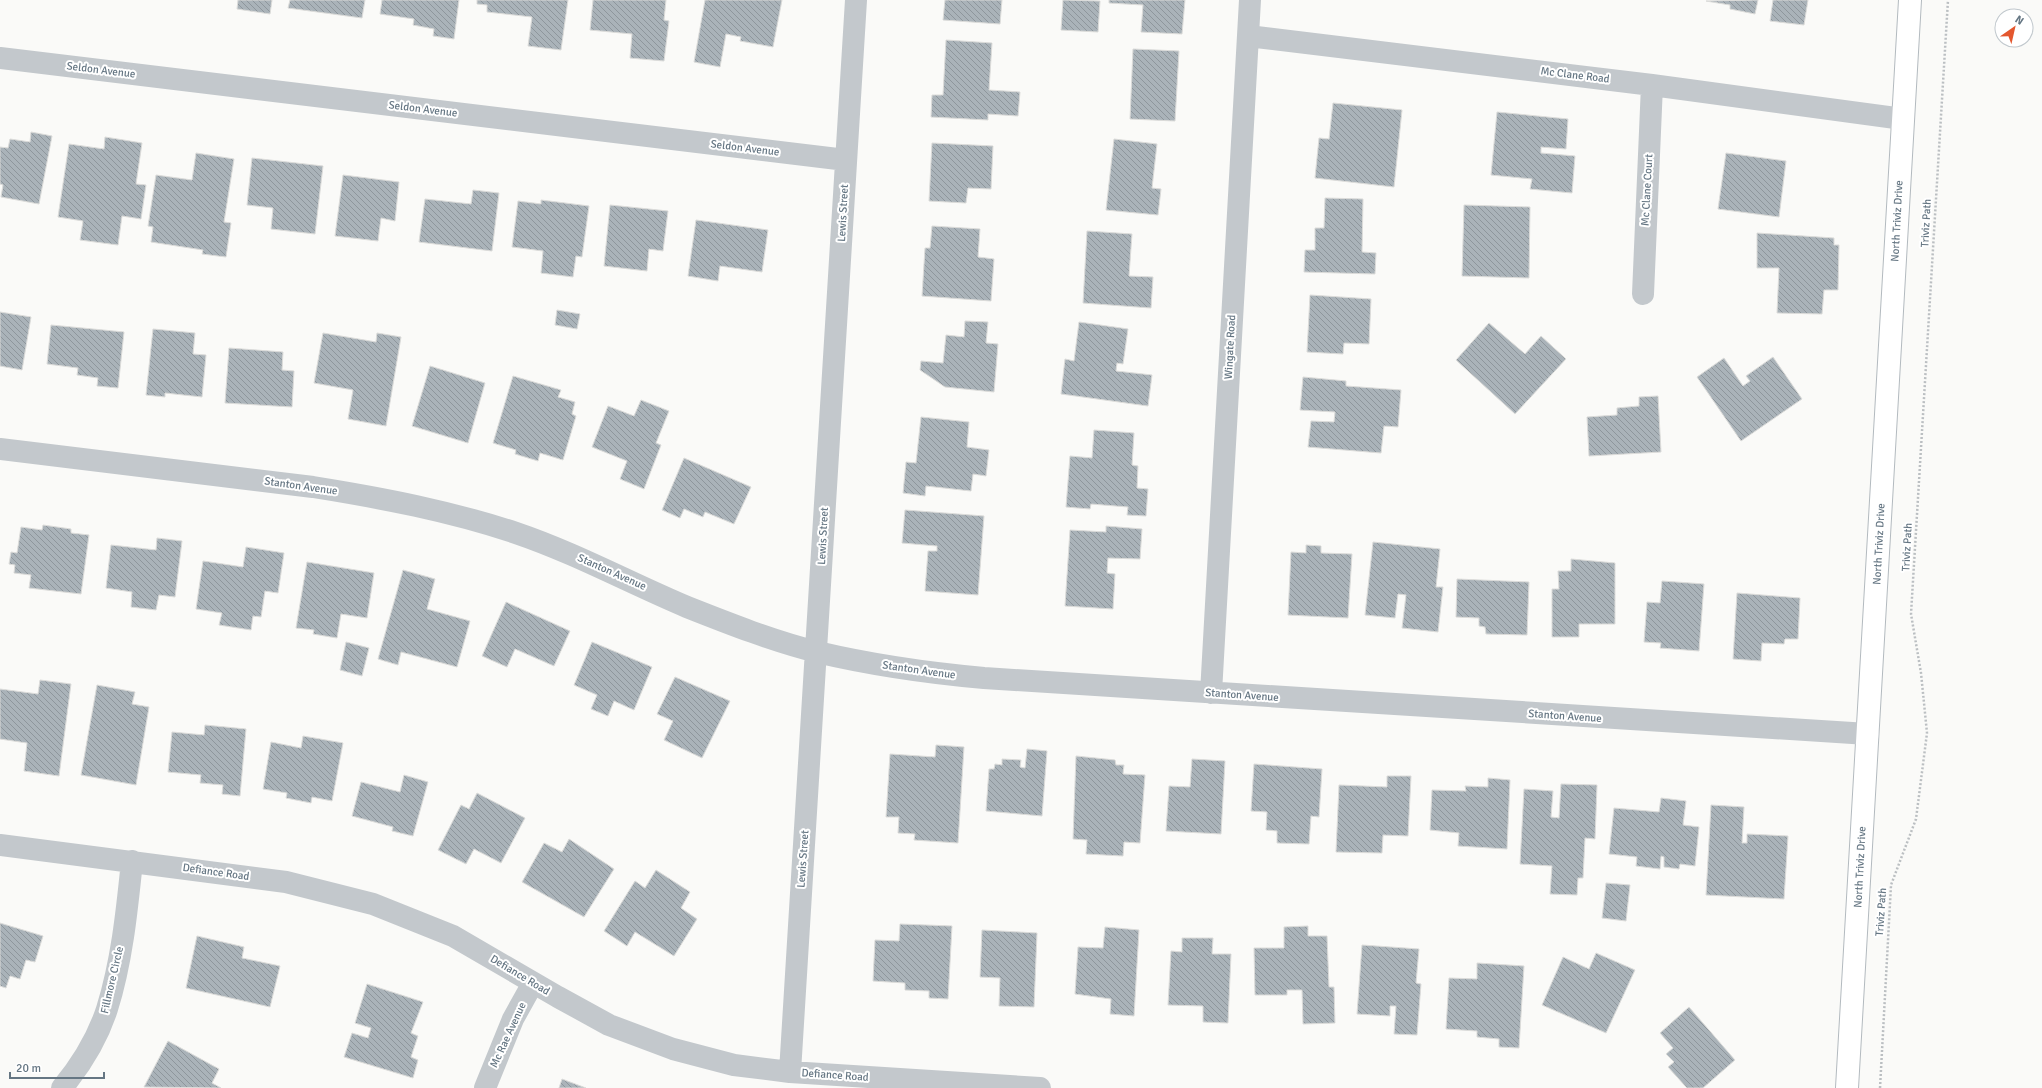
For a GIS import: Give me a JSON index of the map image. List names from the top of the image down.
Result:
{
  "streets": {
    "street": [
      "Seldon Avenue",
      "Mc Clane Road",
      "Mc Clane Court",
      "Lewis Street",
      "North Triviz Drive",
      "Wingate Road",
      "Stanton Avenue",
      "Defiance Road",
      "Fillmore Circle",
      "Mc Rae Avenue"
    ],
    "path": ["Triviz Path"]
  },
  "crossings": [
    ["Seldon Avenue", "Lewis Street"],
    ["Mc Clane Road", "Mc Clane Court"],
    ["Mc Clane Road", "North Triviz Drive"],
    ["Mc Clane Road", "Wingate Road"],
    ["Lewis Street", "Stanton Avenue"],
    ["Lewis Street", "Defiance Road"],
    ["North Triviz Drive", "Stanton Avenue"],
    ["Wingate Road", "Stanton Avenue"],
    ["Defiance Road", "Fillmore Circle"],
    ["Defiance Road", "Mc Rae Avenue"]
  ],
  "scale_bar": "20 m",
  "north": "top right"
}
